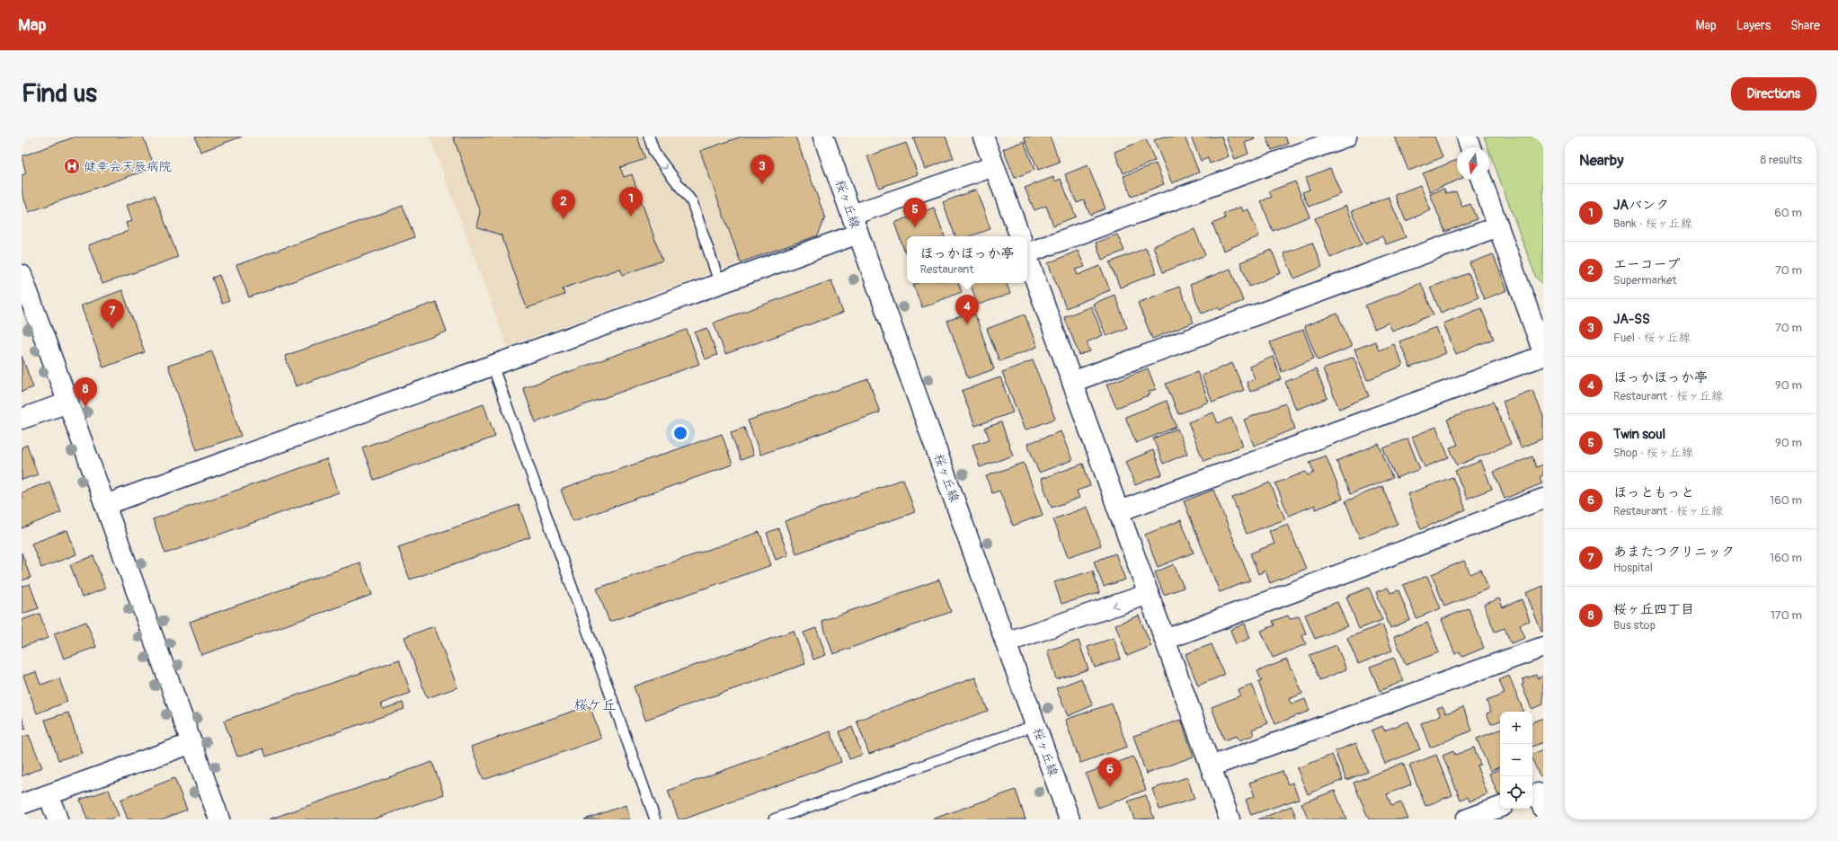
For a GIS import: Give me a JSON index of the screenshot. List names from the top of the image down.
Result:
{
  "streets": {
    "street": ["桜ヶ丘線"]
  },
  "districts": ["桜ケ丘"],
  "places": {
    "hospital": ["健幸会天辰病院"]
  },
  "north": "bottom",
  "page": {
    "header": "Map",
    "nav": ["Map", "Layers", "Share"],
    "buttons": "Directions",
    "title": "Find us",
    "heading": ["Nearby", "8 results"],
    "pins": [
      "3",
      "1",
      "2",
      "5",
      "4",
      "7",
      "8",
      "6"
    ],
    "list": [
      {
        "mark": "1",
        "name": "JAバンク",
        "note": "Bank · 桜ヶ丘線",
        "value": "60 m"
      },
      {
        "mark": "2",
        "name": "エーコープ",
        "note": "Supermarket",
        "value": "70 m"
      },
      {
        "mark": "3",
        "name": "JA-SS",
        "note": "Fuel · 桜ヶ丘線",
        "value": "70 m"
      },
      {
        "mark": "4",
        "name": "ほっかほっか亭",
        "note": "Restaurant · 桜ヶ丘線",
        "value": "90 m"
      },
      {
        "mark": "5",
        "name": "Twin soul",
        "note": "Shop · 桜ヶ丘線",
        "value": "90 m"
      },
      {
        "mark": "6",
        "name": "ほっともっと",
        "note": "Restaurant · 桜ヶ丘線",
        "value": "160 m"
      },
      {
        "mark": "7",
        "name": "あまたつクリニック",
        "note": "Hospital",
        "value": "160 m"
      },
      {
        "mark": "8",
        "name": "桜ヶ丘四丁目",
        "note": "Bus stop",
        "value": "170 m"
      }
    ],
    "popup": ["ほっかほっか亭", "Restaurant"],
    "map_buttons": ["+", "−"]
  }
}
